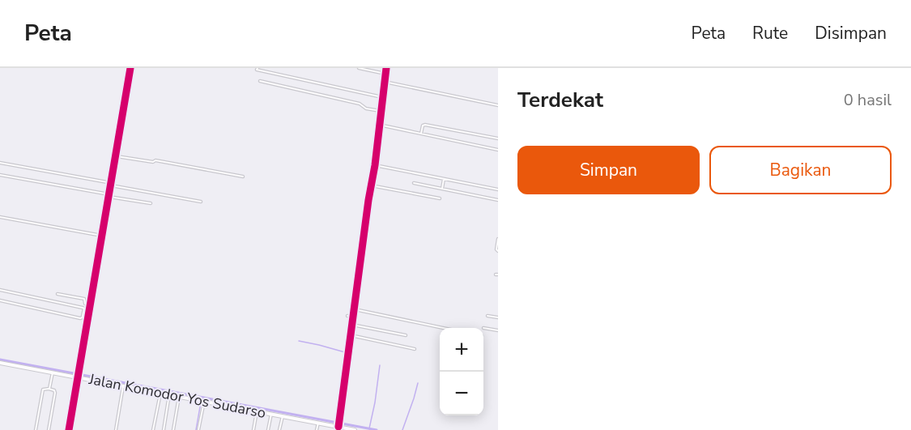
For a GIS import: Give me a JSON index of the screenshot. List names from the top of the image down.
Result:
{
  "streets": {
    "street": ["Jalan Komodor Yos Sudarso"]
  },
  "page": {
    "header": "Peta",
    "nav": ["Peta", "Rute", "Disimpan"],
    "heading": ["Terdekat", "0 hasil"],
    "buttons": ["Simpan", "Bagikan"],
    "map_buttons": ["+", "−"]
  }
}
